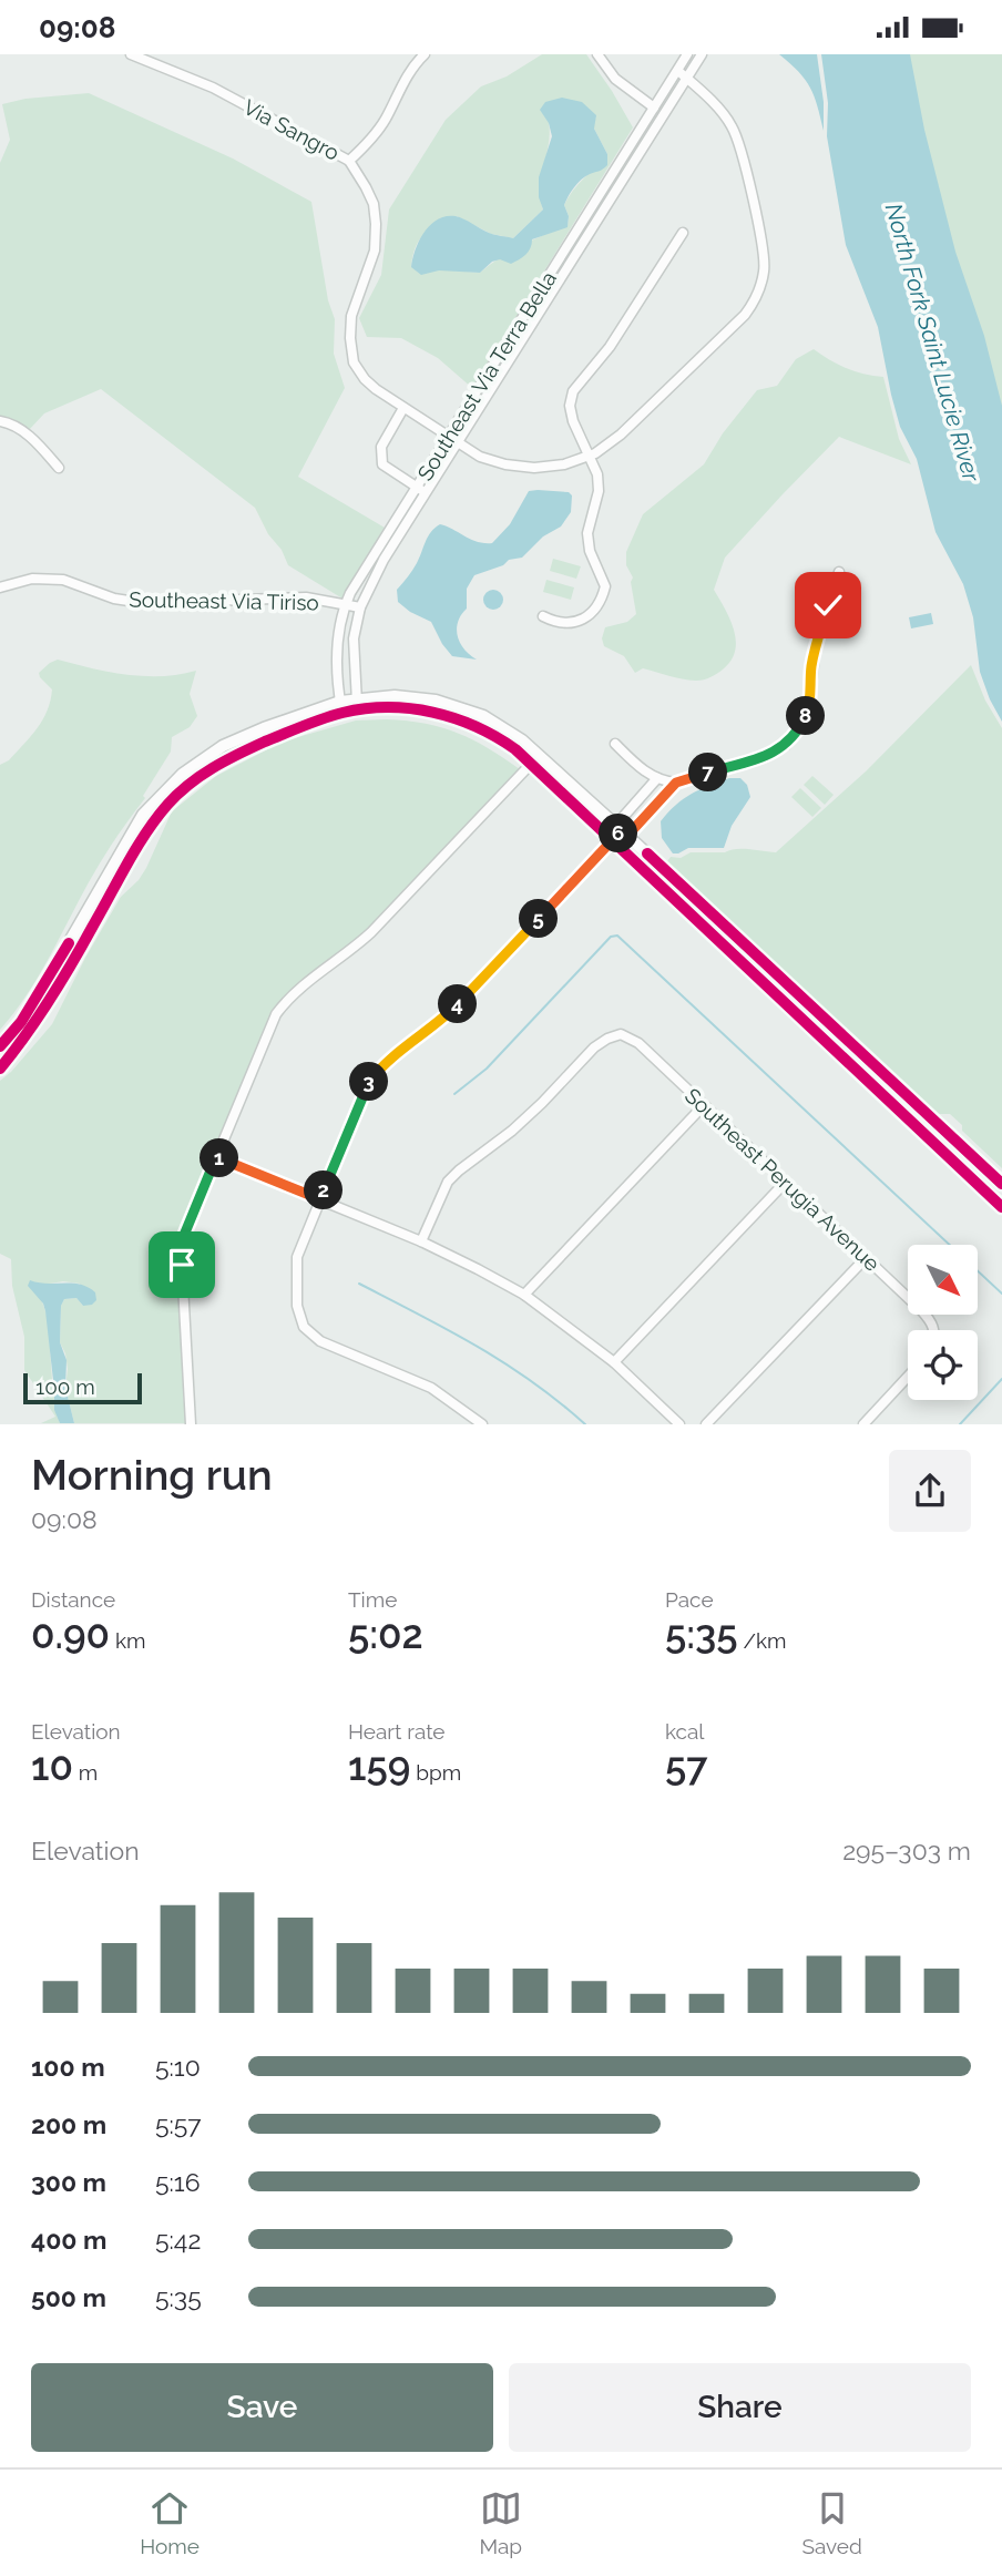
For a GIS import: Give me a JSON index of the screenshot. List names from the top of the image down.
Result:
{
  "streets": {
    "street": [
      "Via Sangro",
      "Southeast Via Terra Bella",
      "Southeast Via Tiriso",
      "Southeast Perugia Avenue"
    ]
  },
  "crossings": [
    ["Via Sangro", "Southeast Via Terra Bella"],
    ["Southeast Via Terra Bella", "Southeast Via Tiriso"]
  ],
  "water": ["North Fork Saint Lucie River"],
  "scale_bar": "100 m",
  "north": "bottom right",
  "page": {
    "status": "09:08",
    "pins": [
      "8",
      "7",
      "6",
      "5",
      "4",
      "3",
      "1",
      "2"
    ],
    "scale": "100 m",
    "heading": ["Morning run", "09:08"],
    "stats": [
      ["Distance", "0.90 km"],
      ["Time", "5:02"],
      ["Pace", "5:35 /km"],
      ["Elevation", "10 m"],
      ["Heart rate", "159 bpm"],
      ["kcal", "57"]
    ],
    "chart": ["Elevation", "295–303 m"],
    "list": [
      {
        "name": "100 m",
        "note": "5:10"
      },
      {
        "name": "200 m",
        "note": "5:57"
      },
      {
        "name": "300 m",
        "note": "5:16"
      },
      {
        "name": "400 m",
        "note": "5:42"
      },
      {
        "name": "500 m",
        "note": "5:35"
      }
    ],
    "buttons": ["Save", "Share"],
    "tabs": ["Home", "Map", "Saved"]
  }
}
